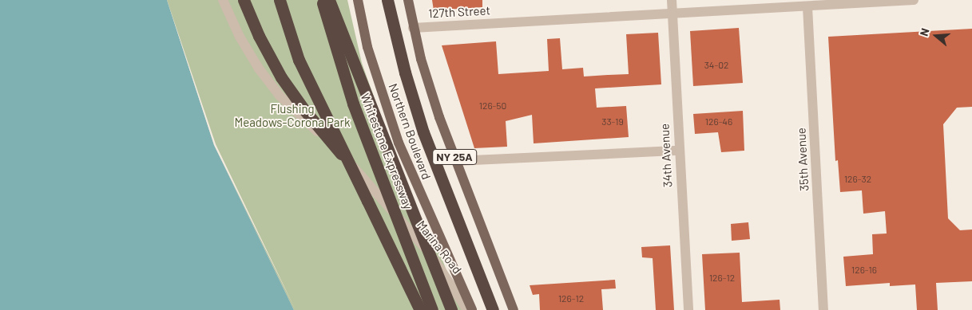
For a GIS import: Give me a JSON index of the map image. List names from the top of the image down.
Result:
{
  "streets": {
    "highway": ["Whitestone Expressway"],
    "main road": ["Northern Boulevard", "NY 25A"],
    "street": [
      "127th Street",
      "34th Avenue",
      "35th Avenue",
      "Marina Road"
    ]
  },
  "crossings": [
    ["127th Street", "34th Avenue"],
    ["127th Street", "NY 25A"],
    ["127th Street", "35th Avenue"]
  ],
  "parks": ["Flushing Meadows-Corona Park"],
  "house_numbers": [
    "34-02",
    "126-50",
    "33-19",
    "126-46",
    "126-32",
    "126-16",
    "126-12",
    "126-12"
  ],
  "north": "left"
}
